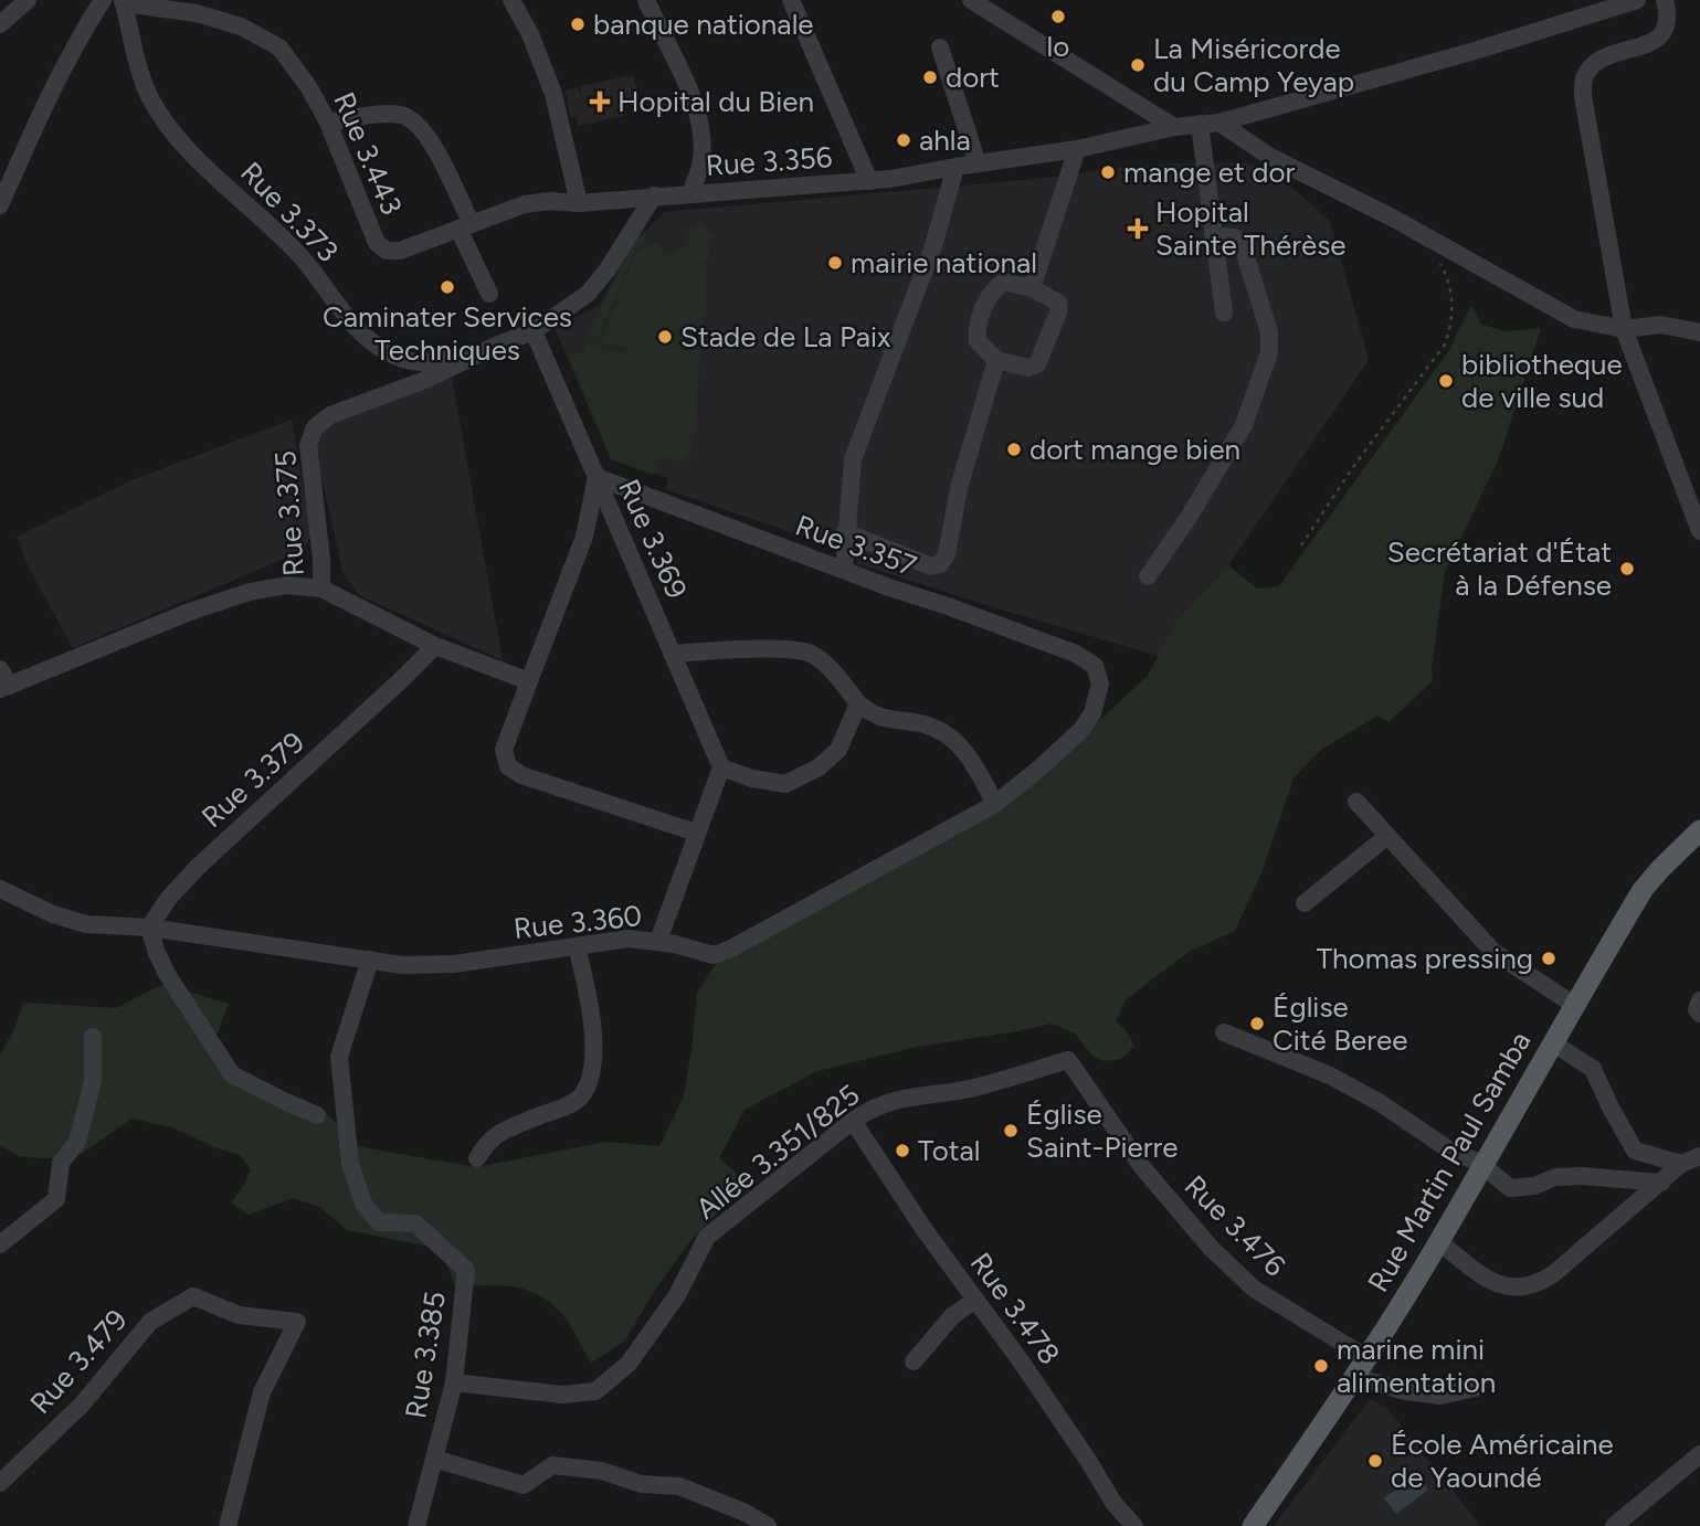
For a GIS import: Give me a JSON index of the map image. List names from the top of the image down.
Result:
{
  "streets": {
    "main road": ["Rue Martin Paul Samba"],
    "street": [
      "Rue 3.443",
      "Rue 3.356",
      "Rue 3.373",
      "Rue 3.375",
      "Rue 3.369",
      "Rue 3.357",
      "Rue 3.379",
      "Rue 3.360",
      "Allée 3.351/825",
      "Rue 3.476",
      "Rue 3.478",
      "Rue 3.385",
      "Rue 3.479"
    ]
  },
  "crossings": [
    ["Rue 3.443", "Rue 3.356"],
    ["Rue 3.443", "Rue 3.373"],
    ["Rue 3.356", "Rue 3.375"],
    ["Rue 3.373", "Rue 3.375"],
    ["Rue 3.375", "Rue 3.369"],
    ["Rue 3.369", "Rue 3.357"],
    ["Rue 3.357", "Rue 3.360"],
    ["Rue 3.379", "Rue 3.360"],
    ["Rue 3.360", "Rue 3.385"],
    ["Allée 3.351/825", "Rue 3.476"],
    ["Allée 3.351/825", "Rue 3.478"],
    ["Allée 3.351/825", "Rue 3.385"],
    ["Rue Martin Paul Samba", "Rue 3.476"]
  ],
  "places": {
    "other": [
      "lo",
      "banque nationale",
      "La Miséricorde du Camp Yeyap",
      "dort",
      "ahla",
      "mange et dor",
      "mairie national",
      "Caminater Services Techniques",
      "Stade de La Paix",
      "bibliotheque de ville sud",
      "dort mange bien",
      "Secrétariat d'État à la Défense",
      "Thomas pressing",
      "Église Cité Beree",
      "Église Saint-Pierre",
      "Total",
      "marine mini alimentation",
      "École Américaine de Yaoundé"
    ],
    "health": ["Hopital du Bien", "Hopital Sainte Thérèse"]
  }
}
